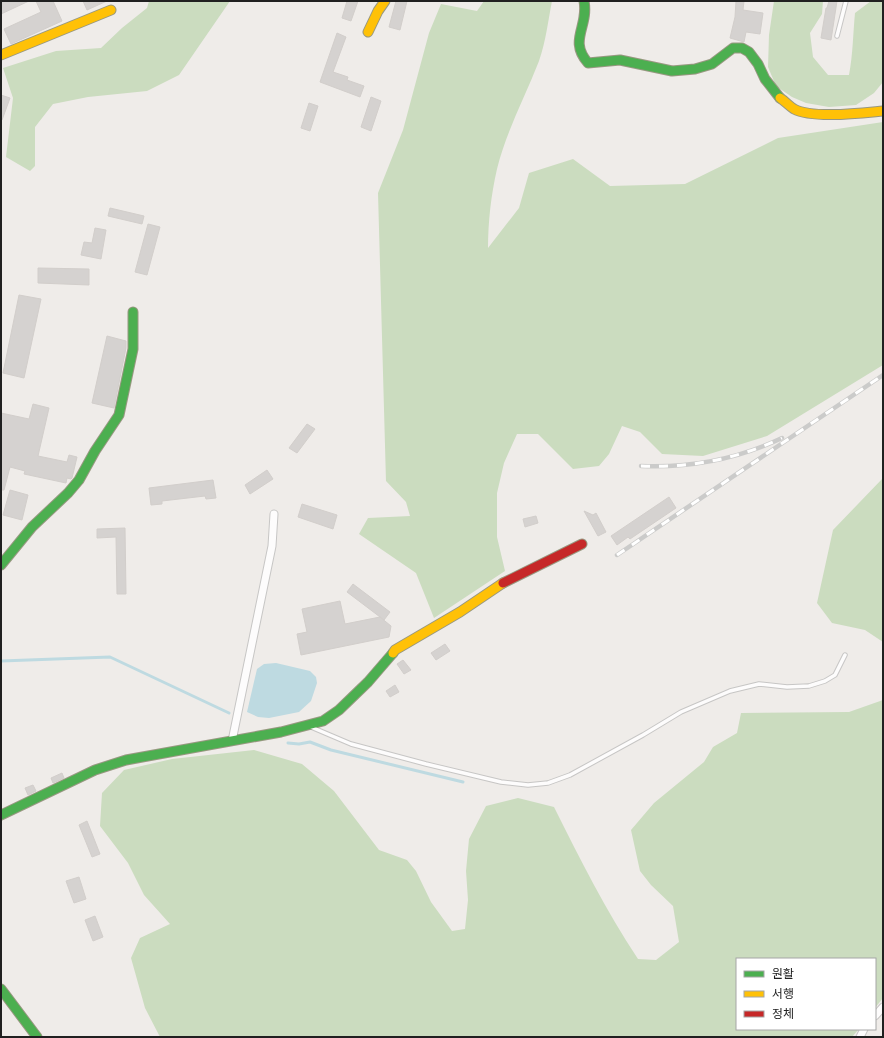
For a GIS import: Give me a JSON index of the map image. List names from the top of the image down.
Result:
{
  "legend": ["원활", "서행", "정체"]
}
